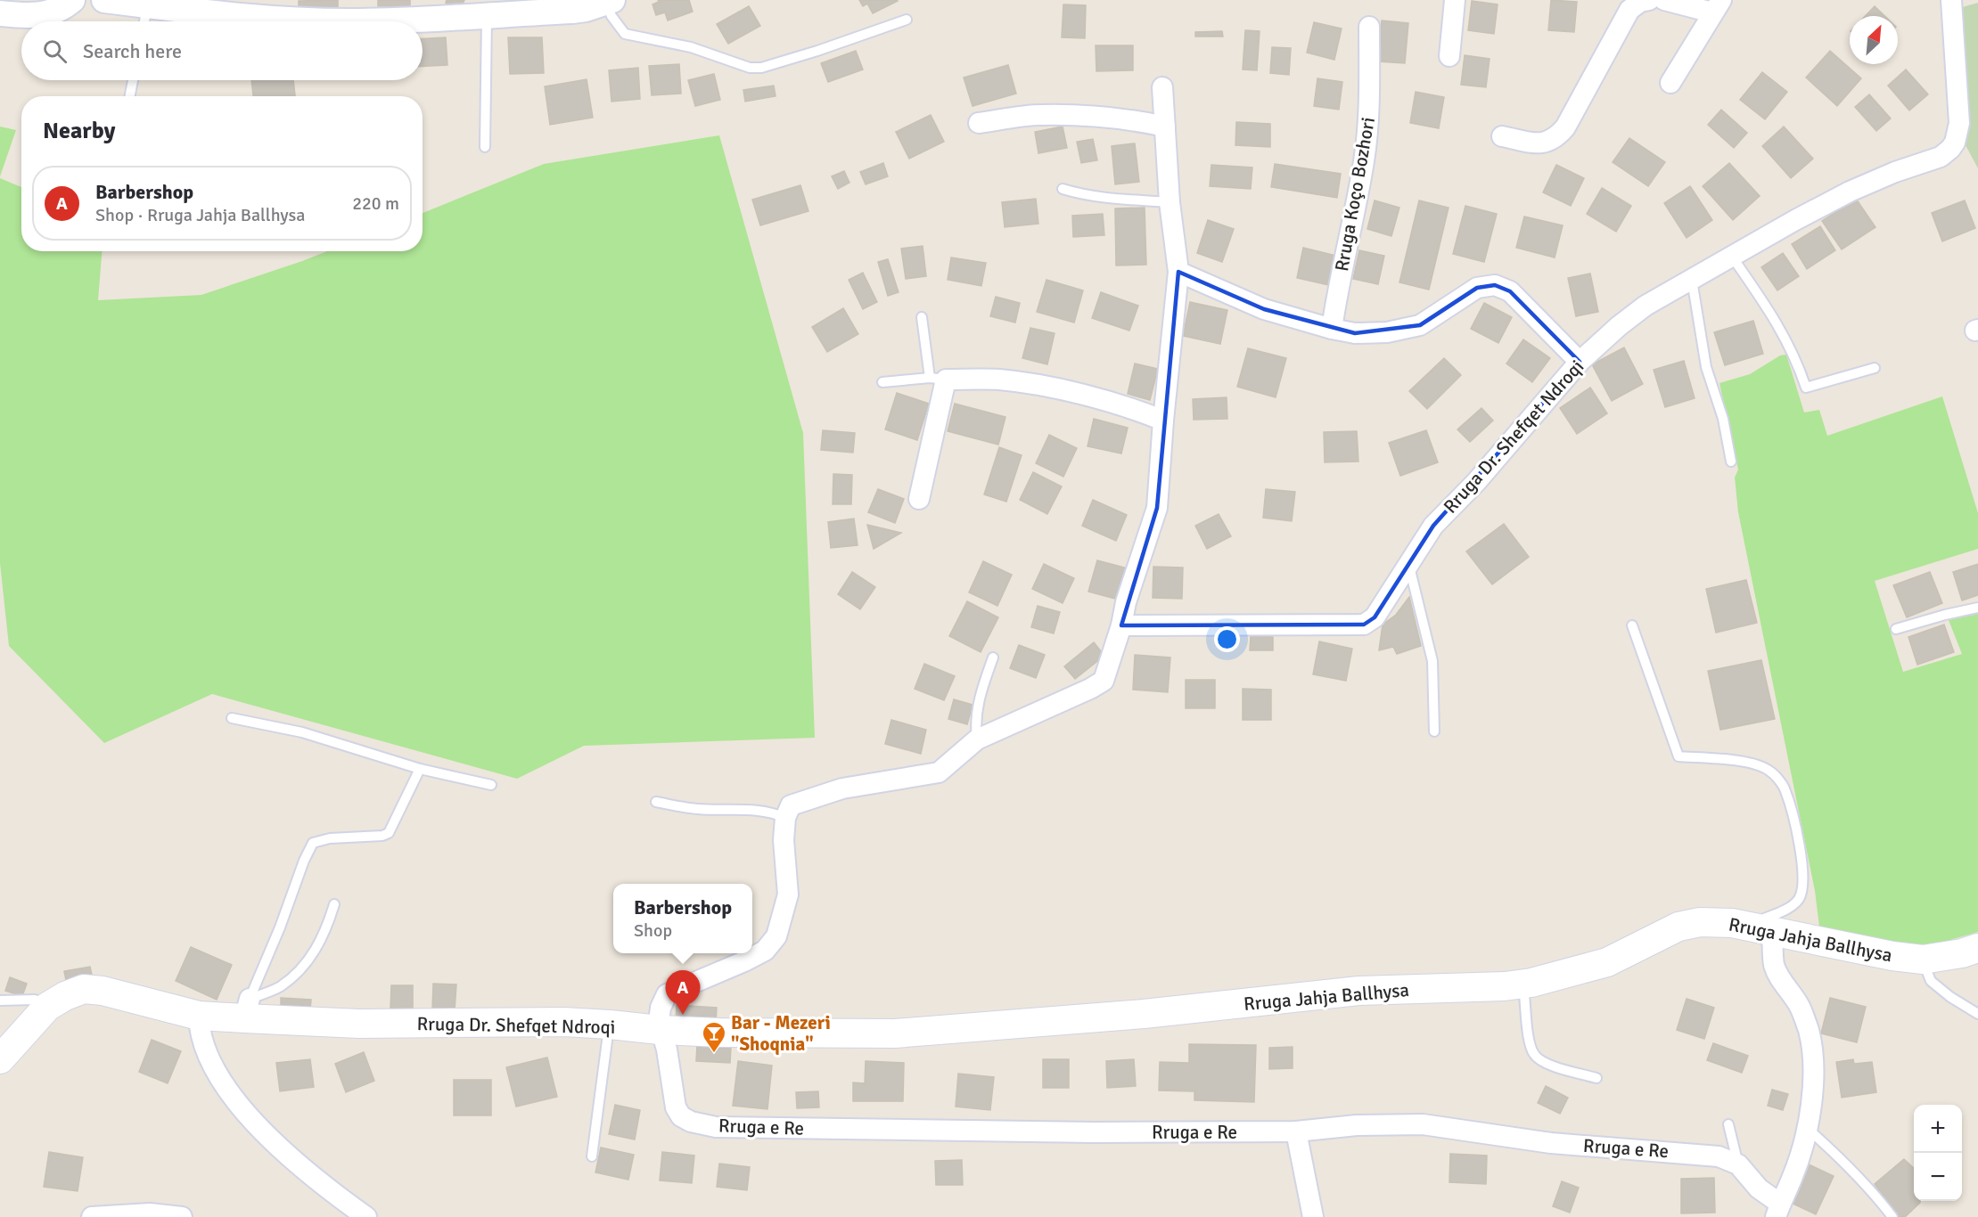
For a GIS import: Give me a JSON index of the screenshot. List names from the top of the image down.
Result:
{
  "streets": {
    "main road": ["Rruga Dr. Shefqet Ndroqi", "Rruga Jahja Ballhysa"],
    "street": ["Rruga Koço Bozhori", "Rruga e Re"]
  },
  "crossings": [
    ["Rruga Dr. Shefqet Ndroqi", "Rruga Jahja Ballhysa"],
    ["Rruga Dr. Shefqet Ndroqi", "Rruga e Re"],
    ["Rruga Jahja Ballhysa", "Rruga e Re"]
  ],
  "places": {
    "bar": ["Bar - Mezeri \"Shoqnia\""]
  },
  "north": "top right",
  "page": {
    "search": "Search here",
    "heading": "Nearby",
    "list": [
      {
        "mark": "A",
        "name": "Barbershop",
        "note": "Shop · Rruga Jahja Ballhysa",
        "value": "220 m"
      }
    ],
    "popup": ["Barbershop", "Shop"],
    "pins": "A",
    "map_buttons": ["+", "−"]
  }
}
